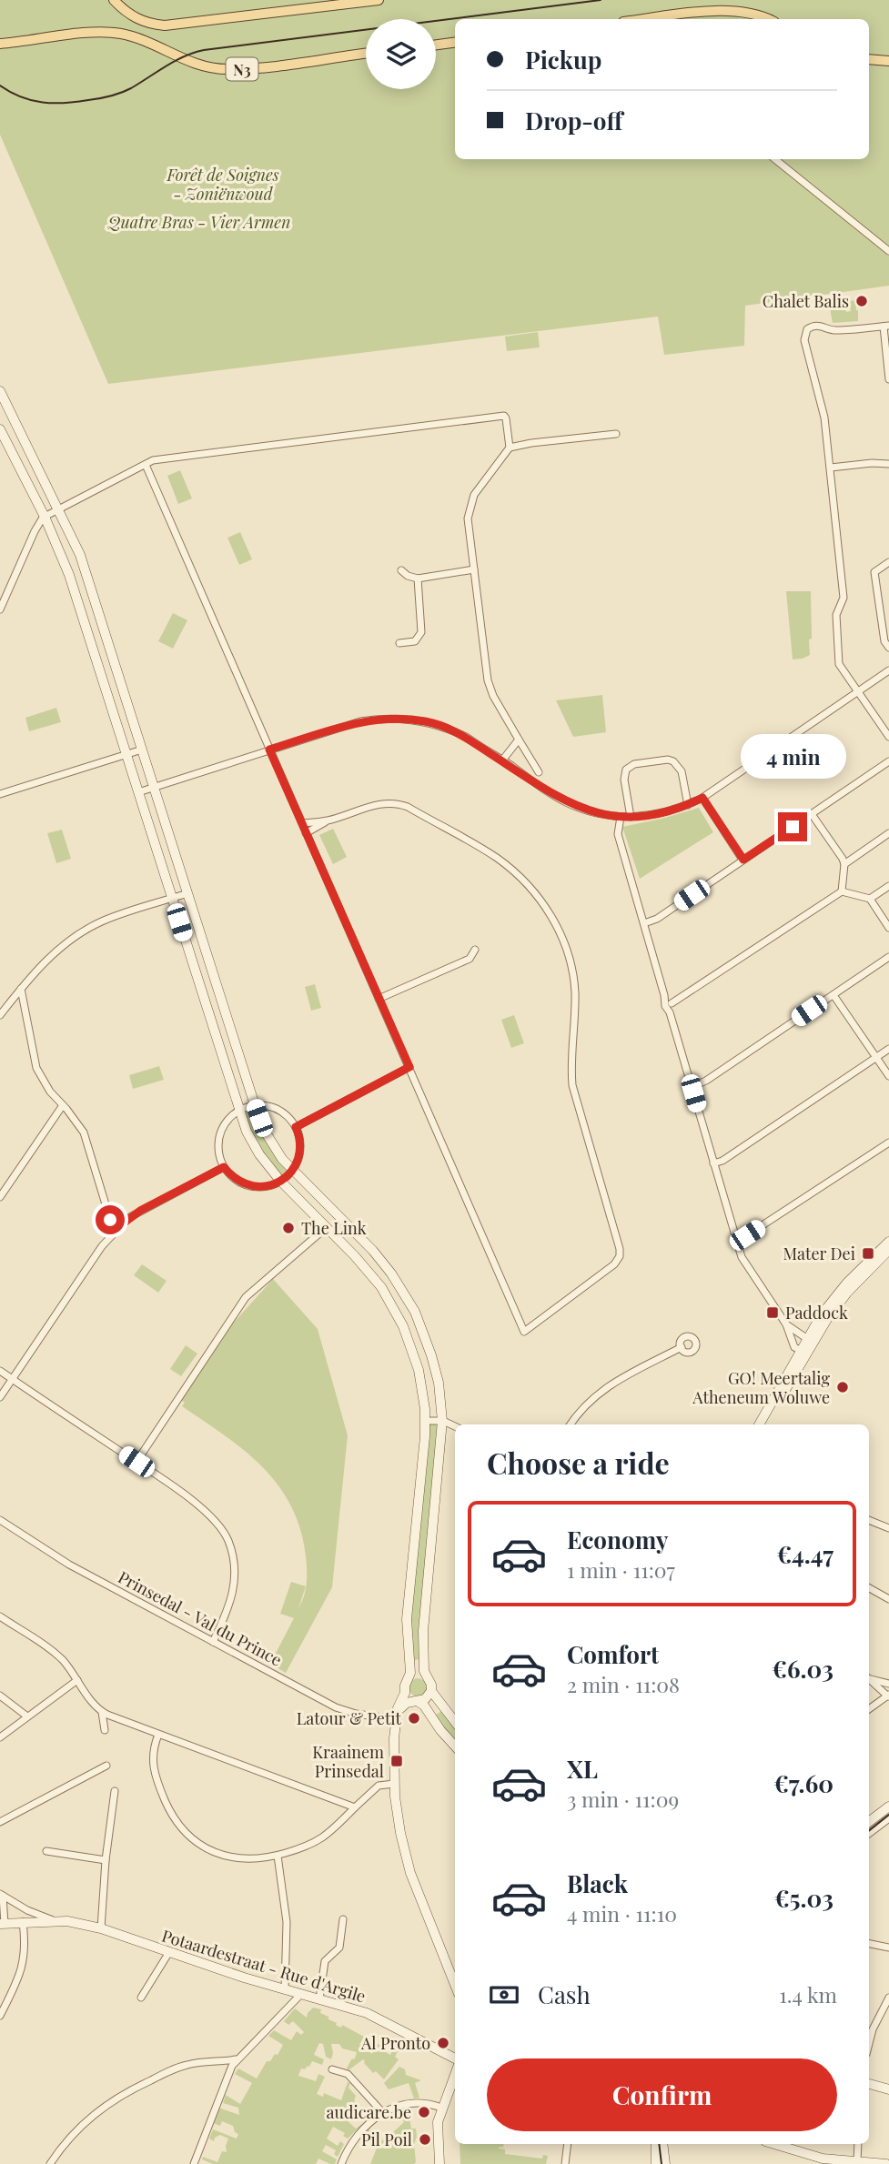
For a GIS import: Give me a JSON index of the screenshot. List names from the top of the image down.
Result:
{
  "streets": {
    "main road": ["N3"],
    "street": ["Prinsedal - Val du Prince", "Potaardestraat - Rue d'Argile"]
  },
  "parks": ["Forêt de Soignes - Zoniënwoud", "Quatre Bras - Vier Armen"],
  "places": {
    "other": [
      "Chalet Balis",
      "The Link",
      "GO! Meertalig Atheneum Woluwe",
      "Latour & Petit",
      "Al Pronto",
      "audicare.be",
      "Pil Poil"
    ],
    "transit": ["Mater Dei", "Paddock", "Kraainem Prinsedal"]
  },
  "page": {
    "banner": ["Pickup", "Drop-off"],
    "bubble": "4 min",
    "heading": "Choose a ride",
    "list": [
      {
        "name": "Economy",
        "note": "1 min · 11:07",
        "value": "€4.47"
      },
      {
        "name": "Comfort",
        "note": "2 min · 11:08",
        "value": "€6.03"
      },
      {
        "name": "XL",
        "note": "3 min · 11:09",
        "value": "€7.60"
      },
      {
        "name": "Black",
        "note": "4 min · 11:10",
        "value": "€5.03"
      }
    ],
    "pay": ["Cash", "1.4 km"],
    "buttons": "Confirm"
  }
}
